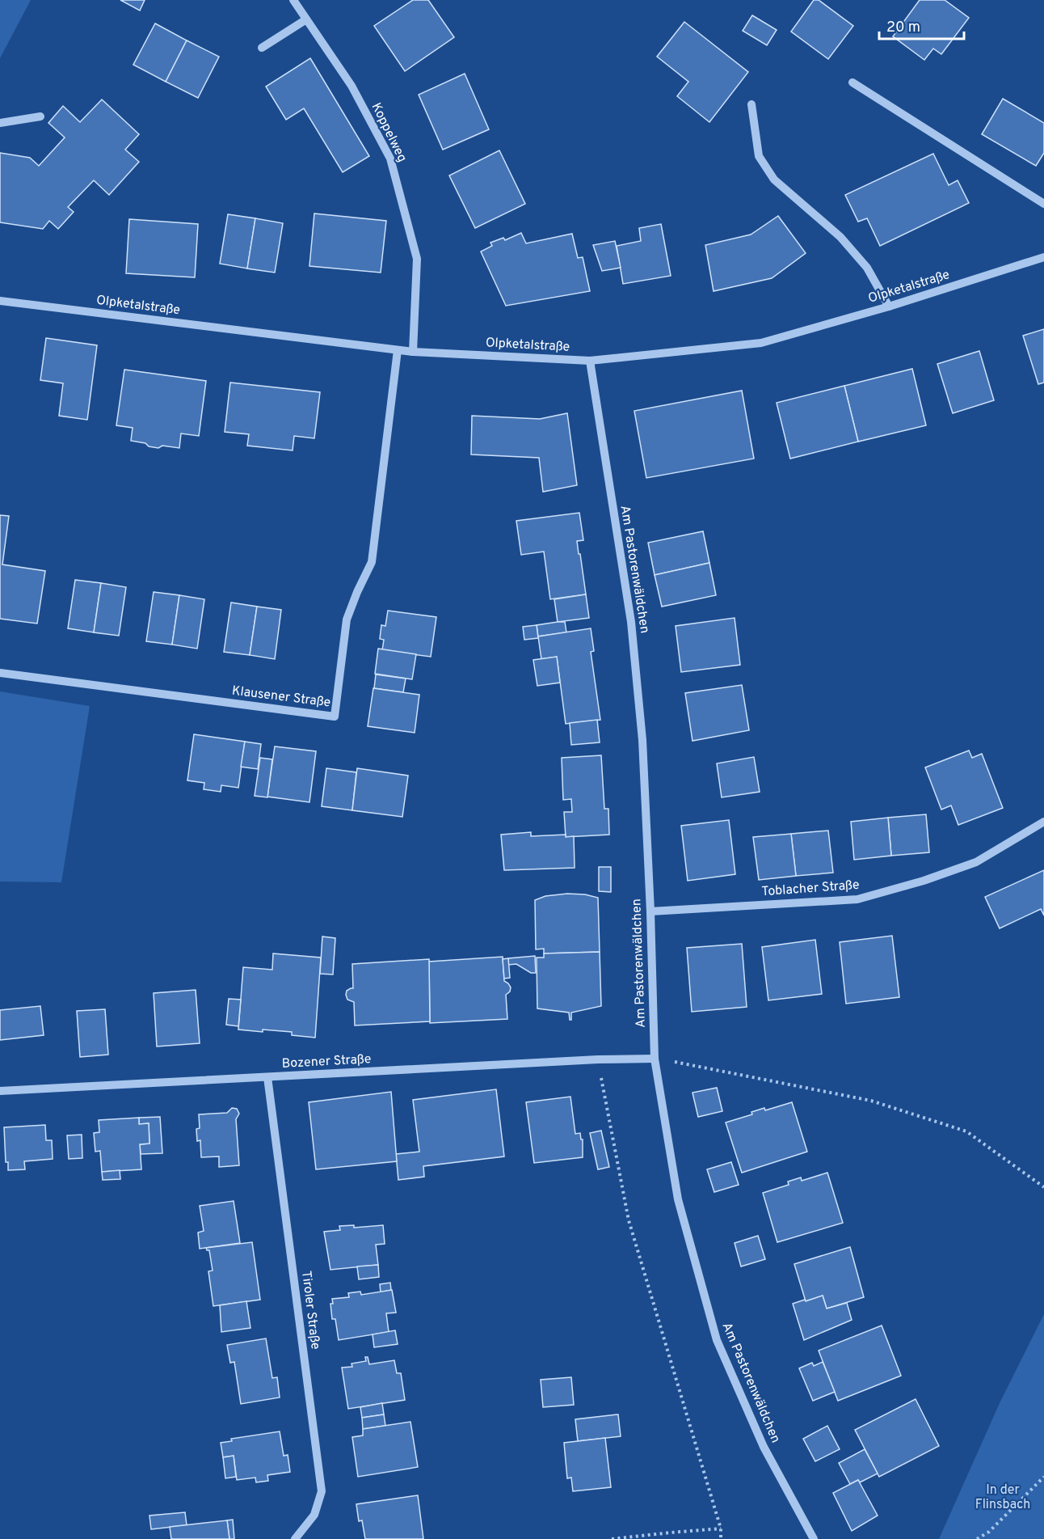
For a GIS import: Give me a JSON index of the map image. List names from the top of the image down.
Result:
{
  "streets": {
    "street": [
      "Koppelweg",
      "Olpketalstraße",
      "Am Pastorenwäldchen",
      "Klausener Straße",
      "Toblacher Straße",
      "Bozener Straße",
      "Tiroler Straße"
    ]
  },
  "crossings": [
    ["Koppelweg", "Olpketalstraße"],
    ["Olpketalstraße", "Am Pastorenwäldchen"],
    ["Olpketalstraße", "Klausener Straße"],
    ["Am Pastorenwäldchen", "Toblacher Straße"],
    ["Am Pastorenwäldchen", "Bozener Straße"],
    ["Bozener Straße", "Tiroler Straße"]
  ],
  "parks": ["In der Flinsbach"],
  "scale_bar": "20 m"
}
